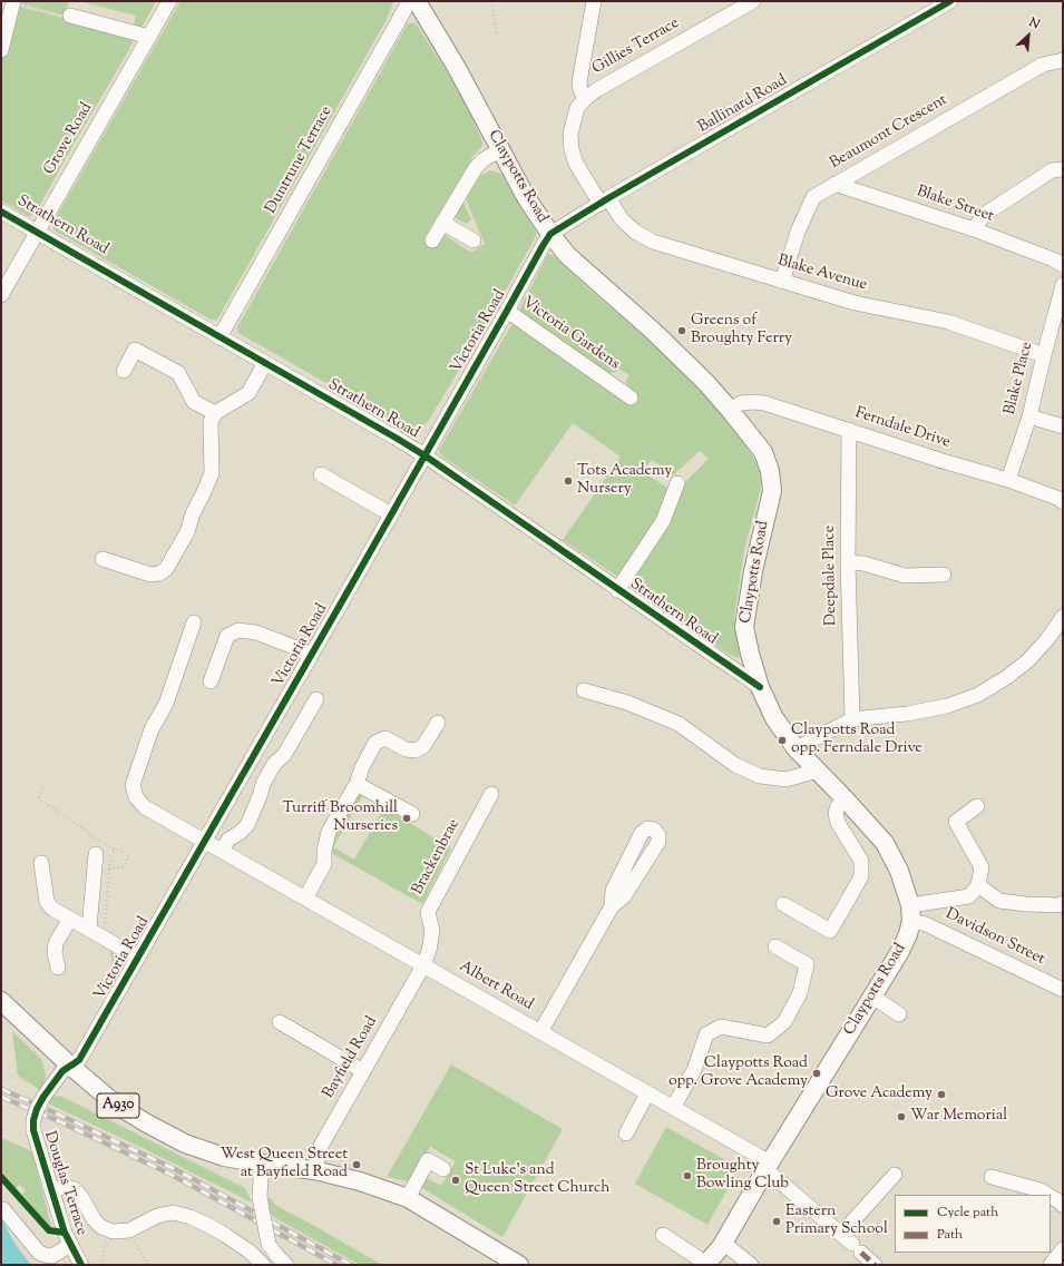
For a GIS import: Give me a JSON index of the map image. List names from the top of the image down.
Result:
{
  "streets": {
    "main road": ["Claypotts Road", "A930"],
    "street": [
      "Gillies Terrace",
      "Ballinard Road",
      "Beaumont Crescent",
      "Grove Road",
      "Duntrune Terrace",
      "Blake Street",
      "Strathern Road",
      "Blake Avenue",
      "Victoria Road",
      "Victoria Gardens",
      "Blake Place",
      "Ferndale Drive",
      "Deepdale Place",
      "Brackenbrae",
      "Davidson Street",
      "Albert Road",
      "Bayfield Road",
      "Douglas Terrace"
    ]
  },
  "crossings": [
    ["Gillies Terrace", "Blake Avenue"],
    ["Ballinard Road", "Claypotts Road"],
    ["Ballinard Road", "Blake Avenue"],
    ["Ballinard Road", "Victoria Road"],
    ["Beaumont Crescent", "Blake Street"],
    ["Beaumont Crescent", "Blake Avenue"],
    ["Grove Road", "Strathern Road"],
    ["Duntrune Terrace", "Strathern Road"],
    ["Claypotts Road", "Strathern Road"],
    ["Claypotts Road", "Victoria Road"],
    ["Claypotts Road", "Ferndale Drive"],
    ["Claypotts Road", "Davidson Street"],
    ["Claypotts Road", "Albert Road"],
    ["Strathern Road", "Victoria Road"],
    ["Blake Avenue", "Blake Place"],
    ["Victoria Road", "Victoria Gardens"],
    ["Victoria Road", "Albert Road"],
    ["Victoria Road", "A930"],
    ["Victoria Road", "Douglas Terrace"],
    ["Blake Place", "Ferndale Drive"],
    ["Ferndale Drive", "Deepdale Place"],
    ["Brackenbrae", "Albert Road"],
    ["Brackenbrae", "Bayfield Road"],
    ["Albert Road", "Bayfield Road"],
    ["Bayfield Road", "A930"],
    ["A930", "Douglas Terrace"]
  ],
  "places": [
    "Greens of Broughty Ferry",
    "Tots Academy Nursery",
    "Claypotts Road opp. Ferndale Drive",
    "Turriff Broomhill Nurseries",
    "Claypotts Road opp. Grove Academy",
    "Grove Academy",
    "War Memorial",
    "West Queen Street at Bayfield Road",
    "Broughty Bowling Club",
    "St Luke's and Queen Street Church",
    "Eastern Primary School"
  ],
  "legend": ["Cycle path", "Path"],
  "north": "top right"
}
